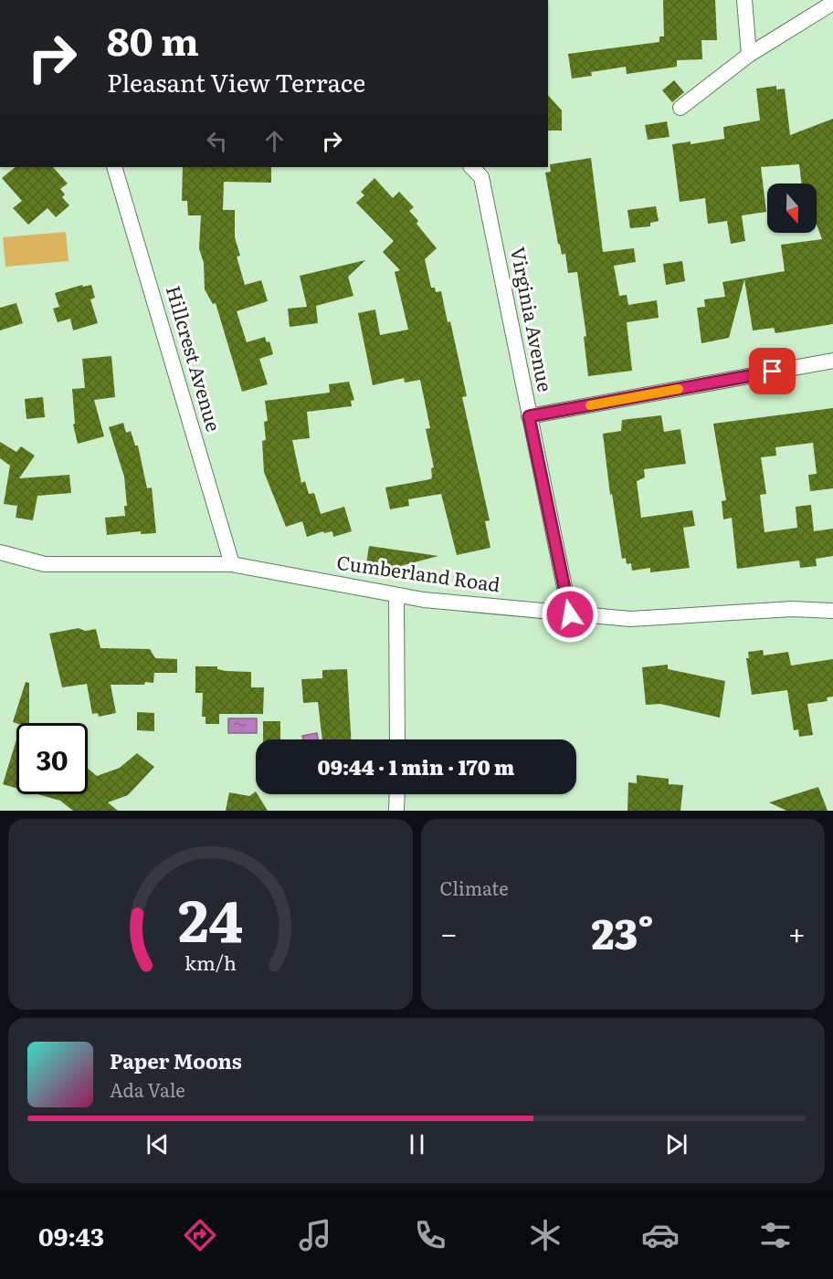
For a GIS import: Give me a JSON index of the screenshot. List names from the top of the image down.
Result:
{
  "streets": {
    "street": ["Virginia Avenue", "Hillcrest Avenue", "Cumberland Road"]
  },
  "crossings": [
    ["Virginia Avenue", "Cumberland Road"],
    ["Hillcrest Avenue", "Cumberland Road"]
  ],
  "north": "bottom",
  "page": {
    "turn": ["80 m", "Pleasant View Terrace"],
    "limit": "30",
    "trip": "09:44 · 1 min · 170 m",
    "tile": "Climate",
    "heat": ["−", "23°", "+"],
    "song": ["Paper Moons", "Ada Vale"],
    "tabs": "09:43",
    "gauge": ["24", "km/h"]
  }
}
